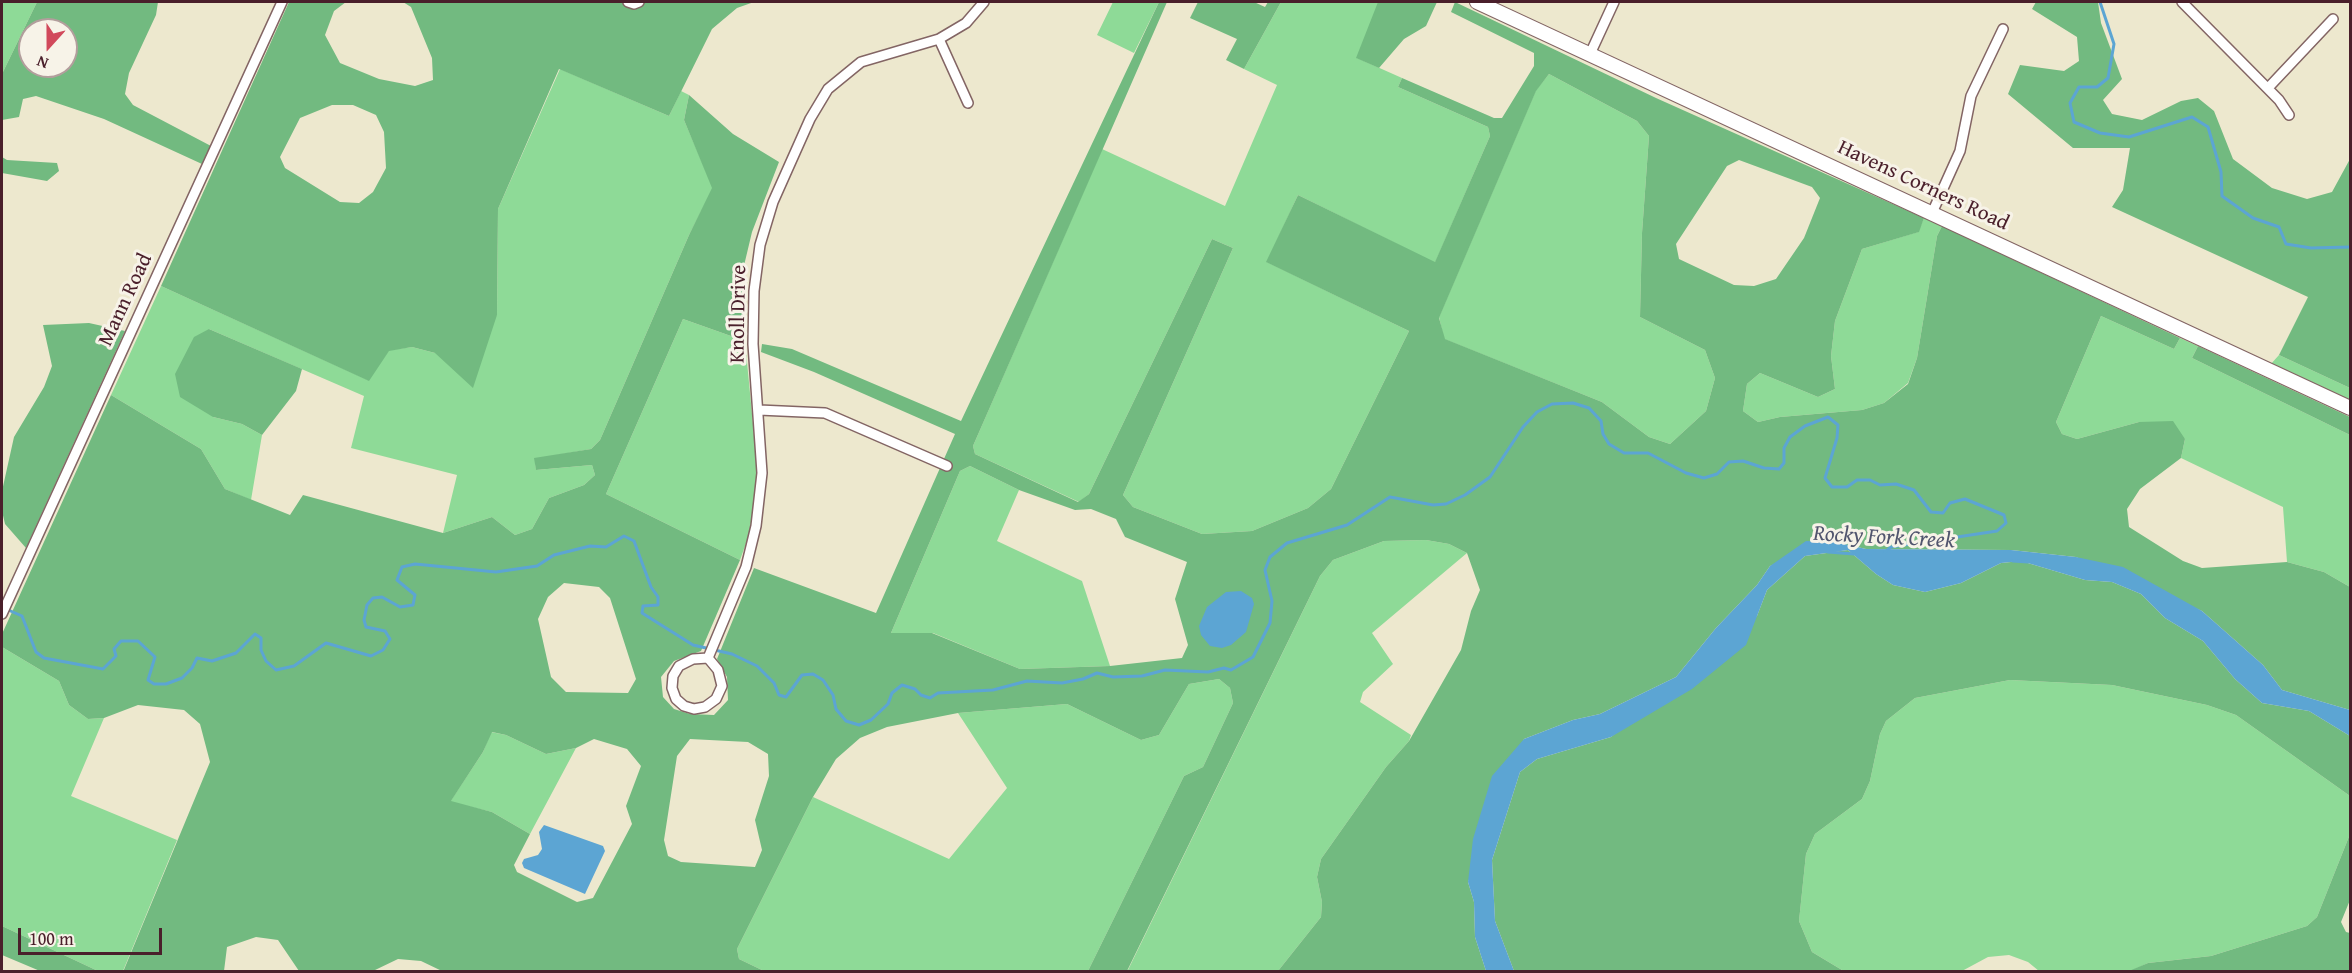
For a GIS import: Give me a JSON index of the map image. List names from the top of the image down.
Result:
{
  "streets": {
    "main road": ["Havens Corners Road"],
    "street": ["Mann Road", "Knoll Drive"]
  },
  "water": ["Rocky Fork Creek"],
  "scale_bar": "100 m",
  "north": "bottom"
}
